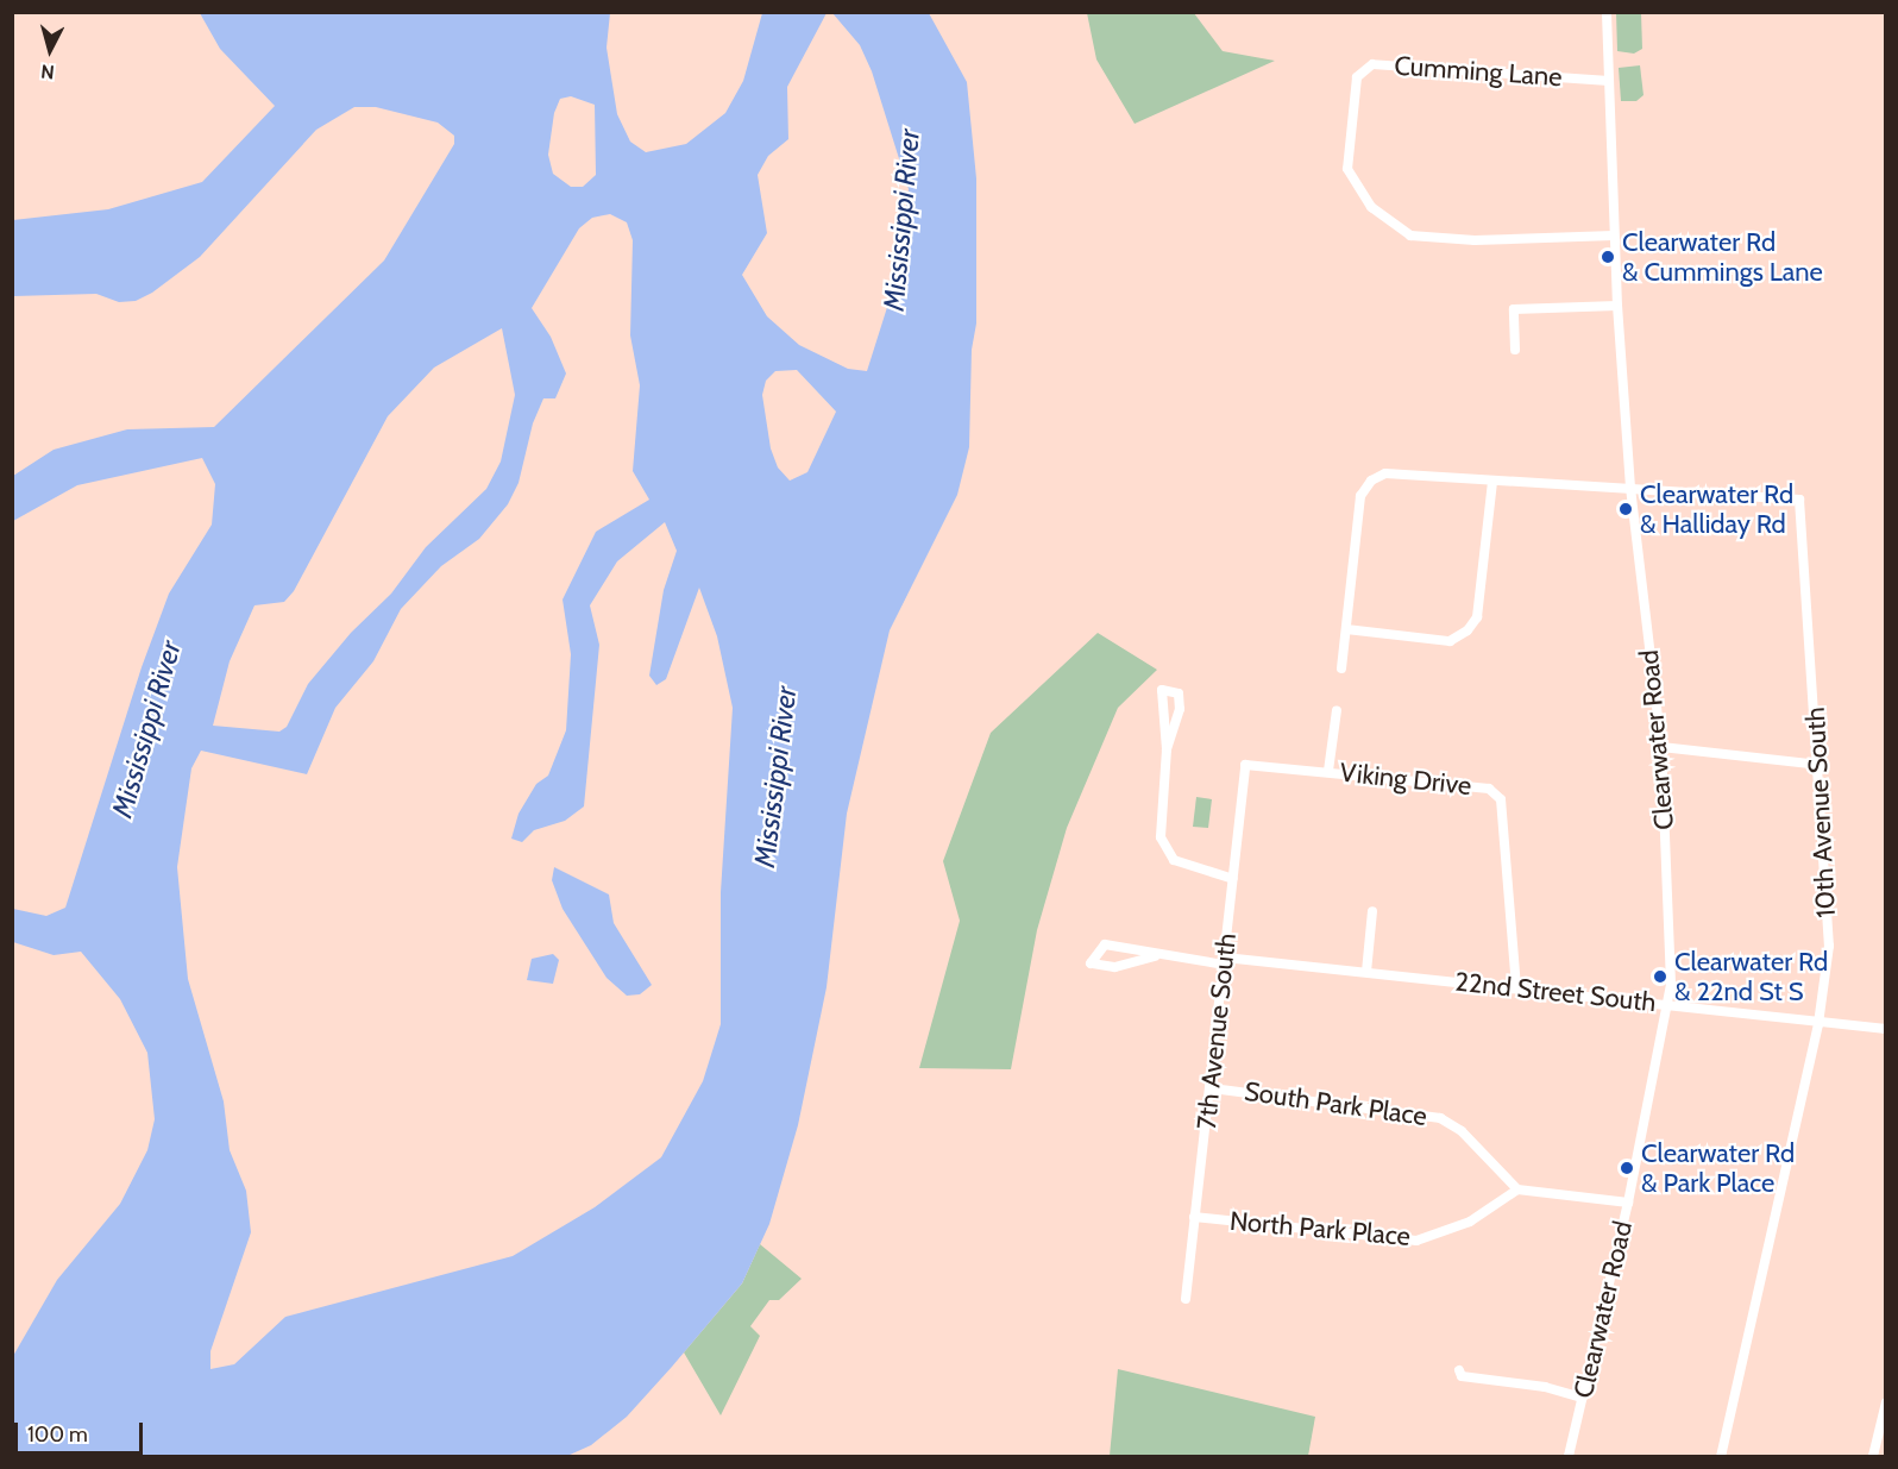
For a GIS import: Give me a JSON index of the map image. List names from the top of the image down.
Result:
{
  "streets": {
    "street": [
      "Cumming Lane",
      "Clearwater Road",
      "Viking Drive",
      "10th Avenue South",
      "22nd Street South",
      "7th Avenue South",
      "South Park Place",
      "North Park Place"
    ]
  },
  "crossings": [
    ["Cumming Lane", "Clearwater Road"],
    ["Clearwater Road", "10th Avenue South"],
    ["Clearwater Road", "22nd Street South"],
    ["Viking Drive", "22nd Street South"],
    ["Viking Drive", "7th Avenue South"],
    ["10th Avenue South", "22nd Street South"],
    ["22nd Street South", "7th Avenue South"],
    ["7th Avenue South", "South Park Place"],
    ["7th Avenue South", "North Park Place"],
    ["South Park Place", "North Park Place"]
  ],
  "water": ["Mississippi River"],
  "places": [
    "Clearwater Rd & Cummings Lane",
    "Clearwater Rd & Halliday Rd",
    "Clearwater Rd & 22nd St S",
    "Clearwater Rd & Park Place"
  ],
  "scale_bar": "100 m",
  "north": "bottom"
}
